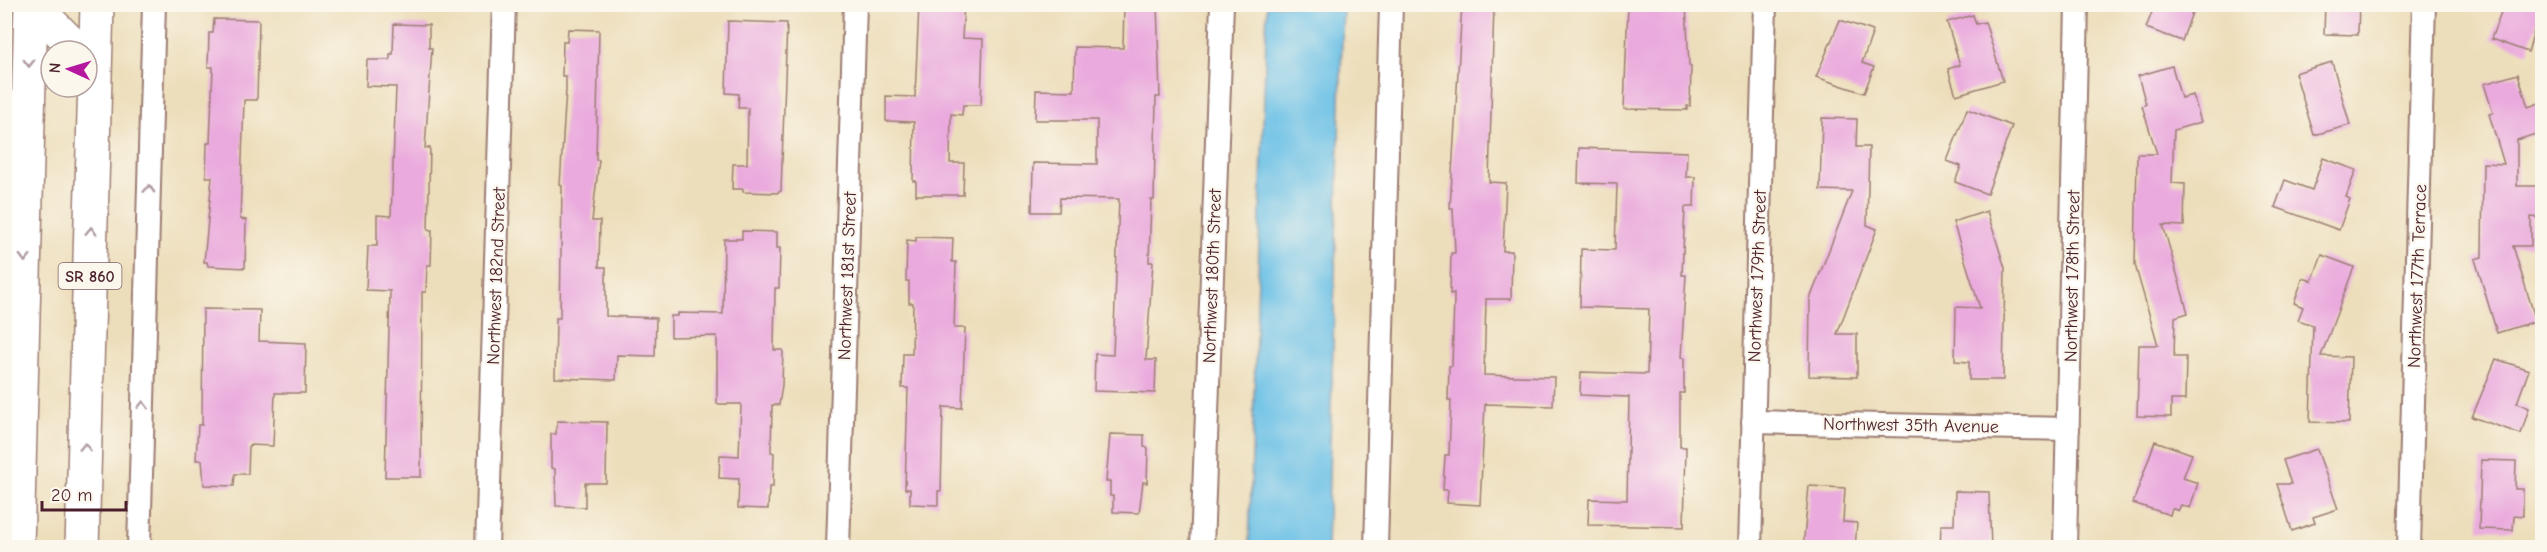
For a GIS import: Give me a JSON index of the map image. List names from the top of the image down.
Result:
{
  "streets": {
    "main road": ["SR 860"],
    "street": [
      "Northwest 182nd Street",
      "Northwest 181st Street",
      "Northwest 180th Street",
      "Northwest 179th Street",
      "Northwest 178th Street",
      "Northwest 177th Terrace",
      "Northwest 35th Avenue"
    ]
  },
  "crossings": [
    ["Northwest 179th Street", "Northwest 35th Avenue"],
    ["Northwest 178th Street", "Northwest 35th Avenue"]
  ],
  "scale_bar": "20 m",
  "north": "left"
}
